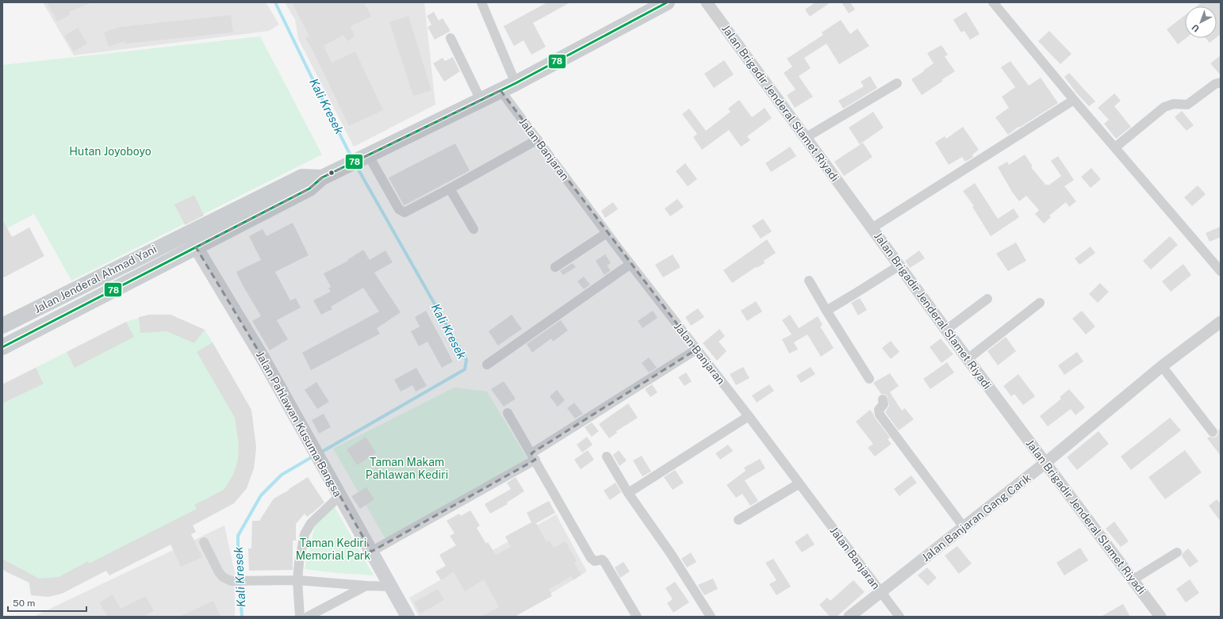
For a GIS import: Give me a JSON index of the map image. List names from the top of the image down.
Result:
{
  "streets": {
    "main road": ["Jalan Jenderal Ahmad Yani", "Jalan Pahlawan Kusuma Bangsa"],
    "street": ["Jalan Brigadir Jenderal Slamet Riyadi", "Jalan Banjaran", "Jalan Banjaran Gang Carik"]
  },
  "crossings": [
    ["Jalan Brigadir Jenderal Slamet Riyadi", "Jalan Banjaran Gang Carik"],
    ["Jalan Banjaran", "Jalan Jenderal Ahmad Yani"],
    ["Jalan Banjaran", "Jalan Banjaran Gang Carik"],
    ["Jalan Jenderal Ahmad Yani", "Jalan Pahlawan Kusuma Bangsa"]
  ],
  "water": ["Kali Kresek"],
  "parks": ["Hutan Joyoboyo", "Taman Makam Pahlawan Kediri", "Taman Kediri Memorial Park"],
  "lines": ["transit line 78"],
  "scale_bar": "50 m",
  "north": "bottom left"
}
